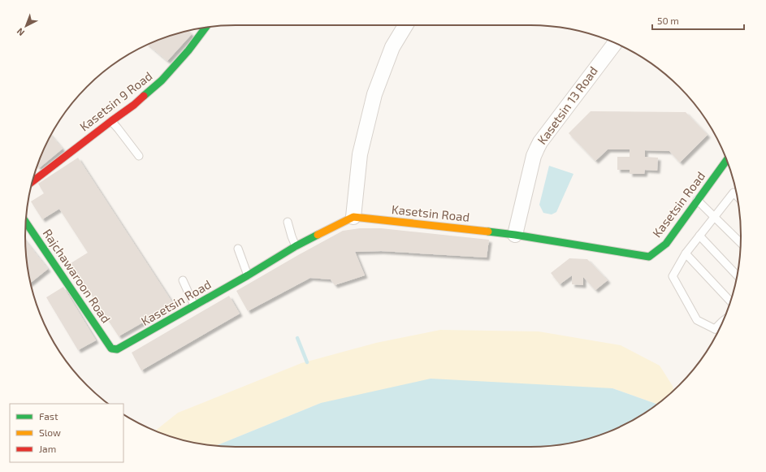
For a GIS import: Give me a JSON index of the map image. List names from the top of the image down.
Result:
{
  "streets": {
    "street": [
      "Kasetsin 9 Road",
      "Kasetsin 13 Road",
      "Kasetsin Road",
      "Rajchawaroon Road"
    ]
  },
  "crossings": [
    ["Kasetsin 13 Road", "Kasetsin Road"],
    ["Kasetsin Road", "Rajchawaroon Road"]
  ],
  "legend": ["Fast", "Slow", "Jam"],
  "scale_bar": "50 m",
  "north": "bottom left"
}
